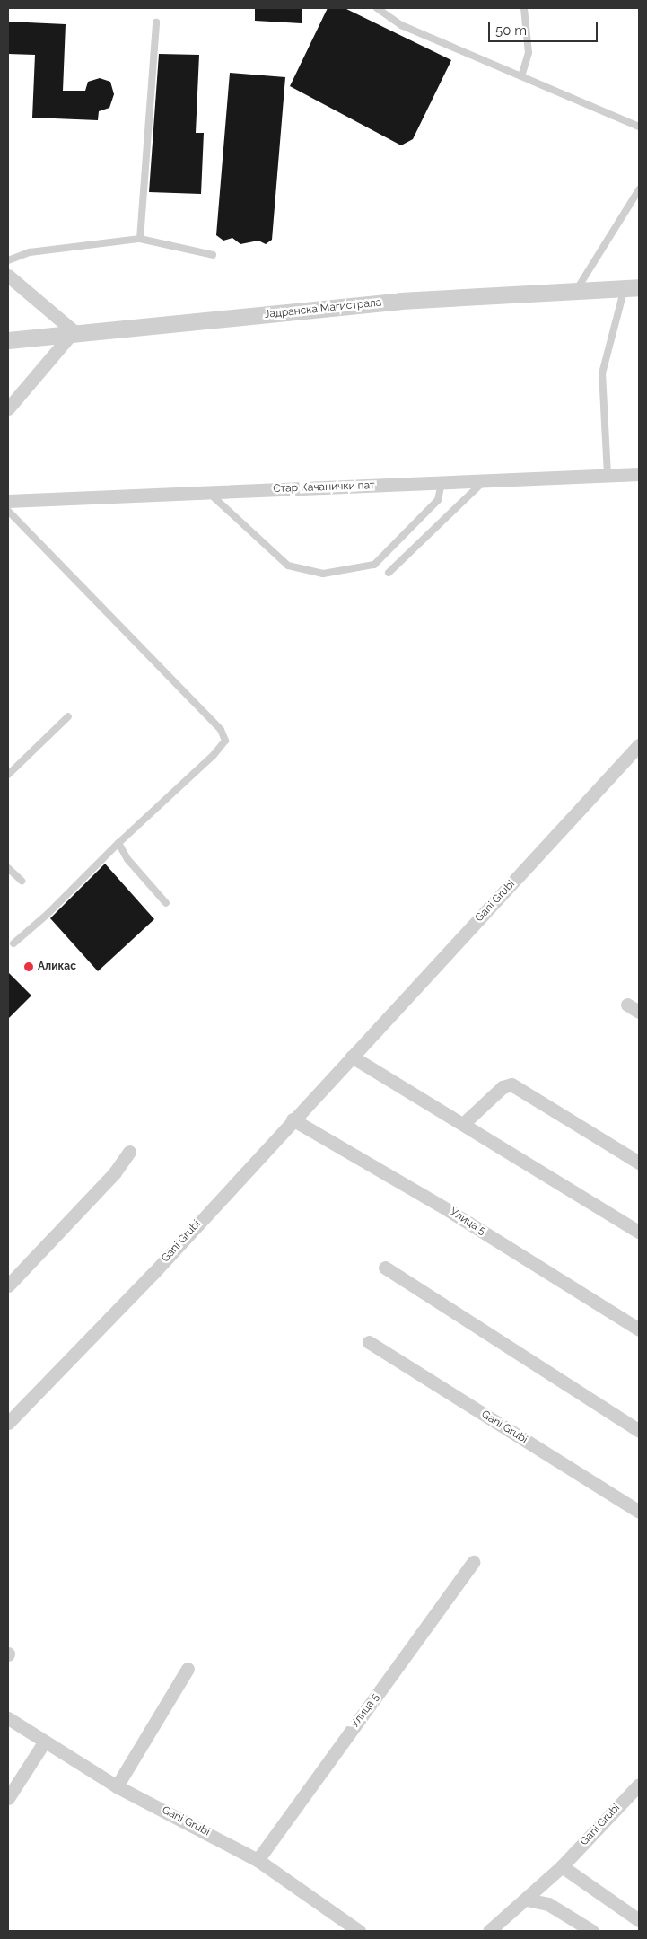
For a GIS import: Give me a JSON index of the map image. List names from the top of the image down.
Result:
{
  "streets": {
    "street": [
      "Јадранска Магистрала",
      "Стар Качанички пат",
      "Gani Grubi",
      "Улица 5"
    ]
  },
  "crossings": [
    ["Gani Grubi", "Улица 5"]
  ],
  "places": ["Аликас"],
  "scale_bar": "50 m"
}
